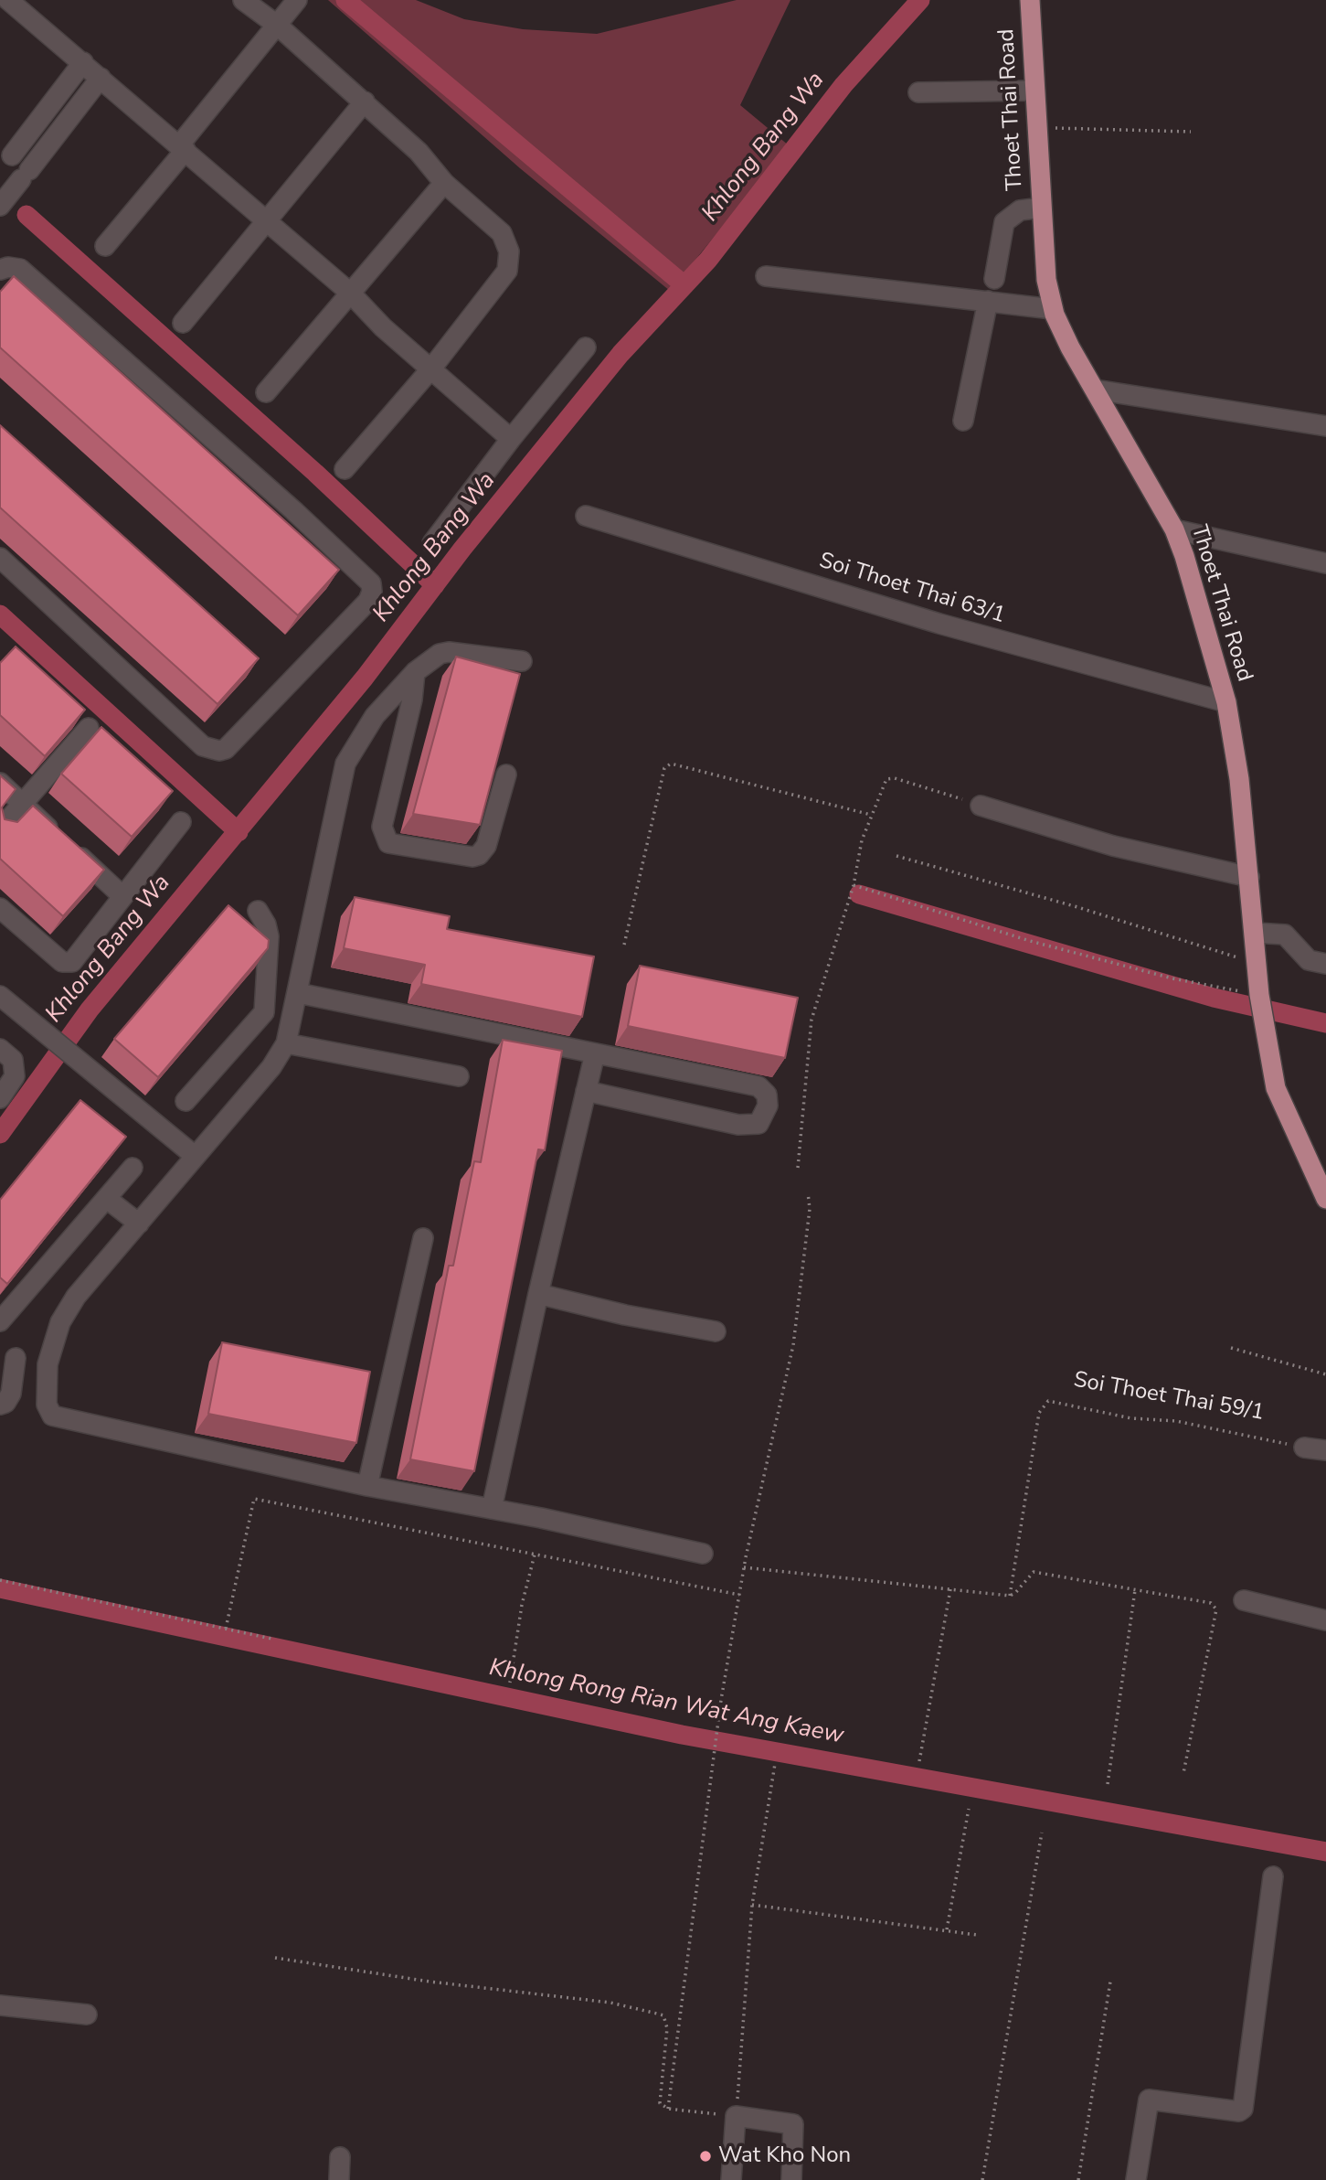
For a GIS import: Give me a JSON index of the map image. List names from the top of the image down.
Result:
{
  "streets": {
    "main road": ["Thoet Thai Road"],
    "street": ["Soi Thoet Thai 63/1"],
    "path": ["Soi Thoet Thai 59/1"]
  },
  "crossings": [
    ["Thoet Thai Road", "Soi Thoet Thai 63/1"]
  ],
  "water": ["Khlong Bang Wa", "Khlong Rong Rian Wat Ang Kaew"],
  "places": ["Wat Kho Non"]
}
